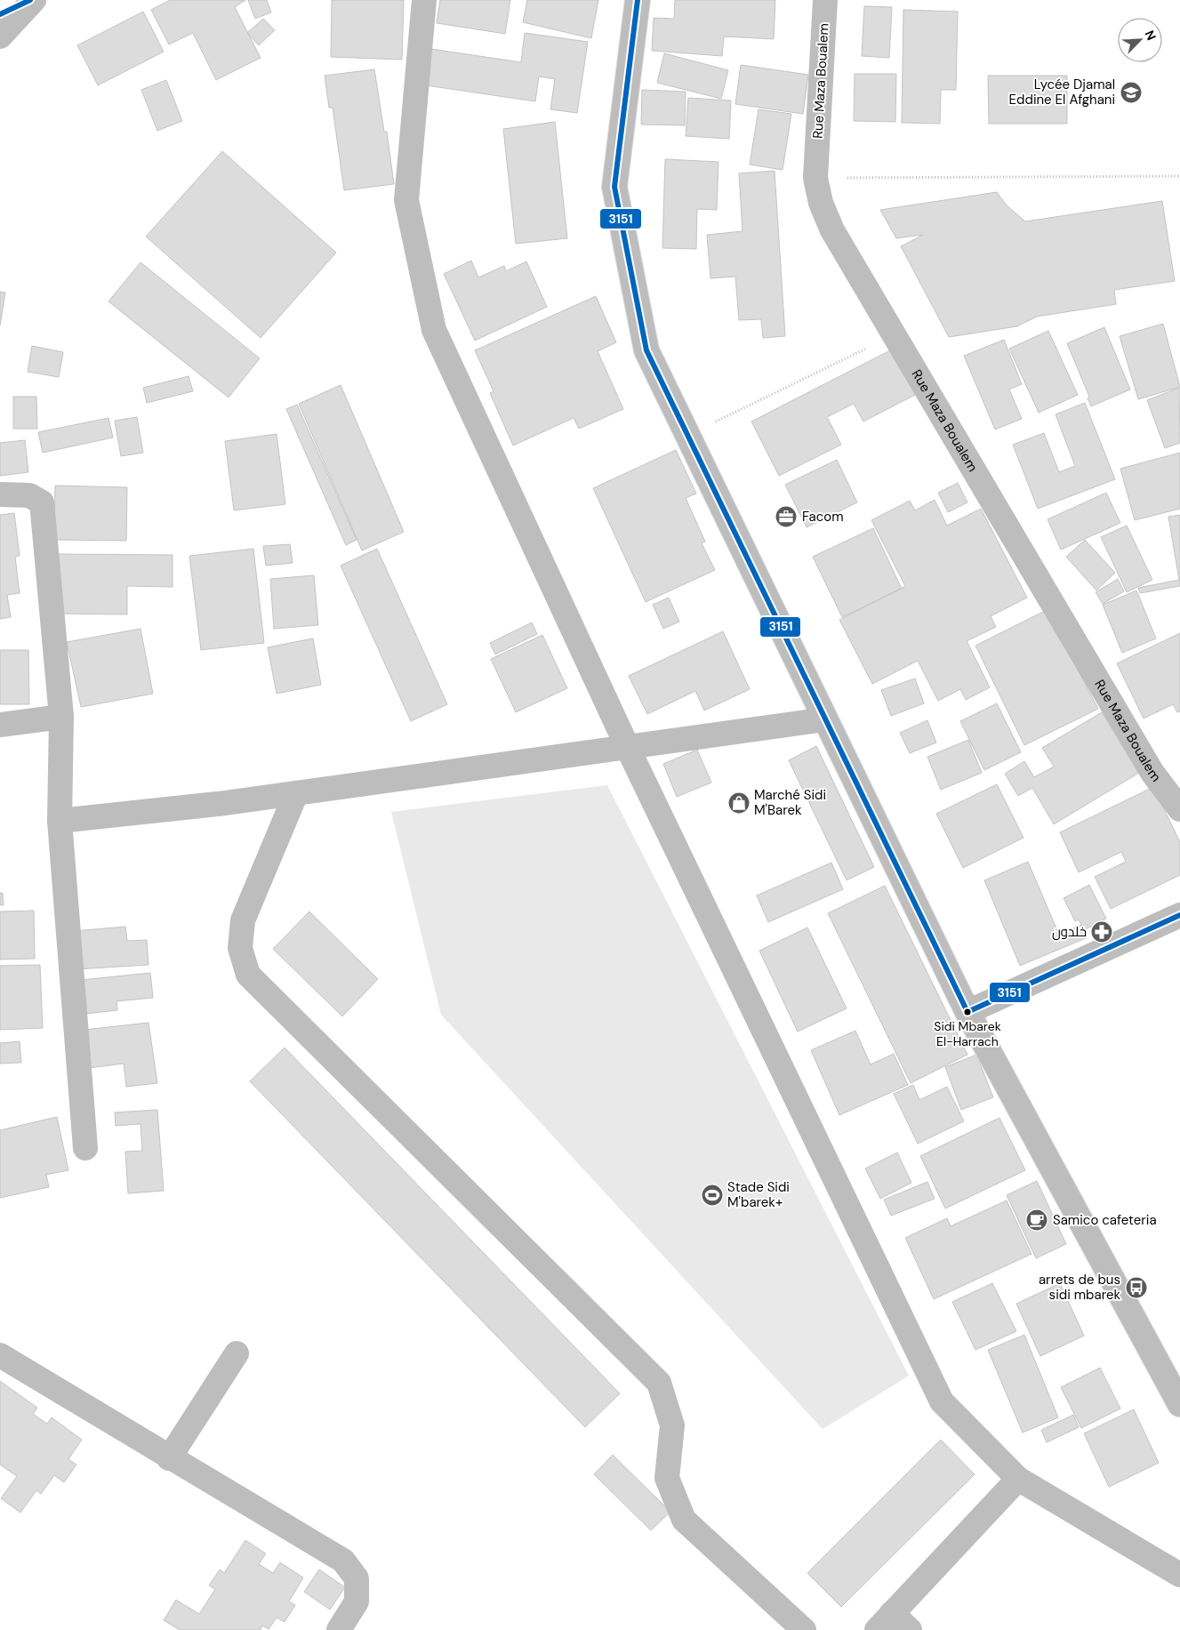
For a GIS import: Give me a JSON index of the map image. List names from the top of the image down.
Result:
{
  "streets": {
    "street": ["Rue Maza Boualem"]
  },
  "places": {
    "school or university": ["Lycée Djamal Eddine El Afghani"],
    "office": ["Facom"],
    "shop": ["Marché Sidi M'Barek"],
    "pharmacy": ["خلدون"],
    "other": ["Sidi Mbarek El-Harrach"],
    "sports": ["Stade Sidi M'barek+"],
    "cafe": ["Samico cafeteria"],
    "bus stop": ["arrets de bus sidi mbarek"]
  },
  "lines": ["transit line 3151"],
  "north": "top right"
}
